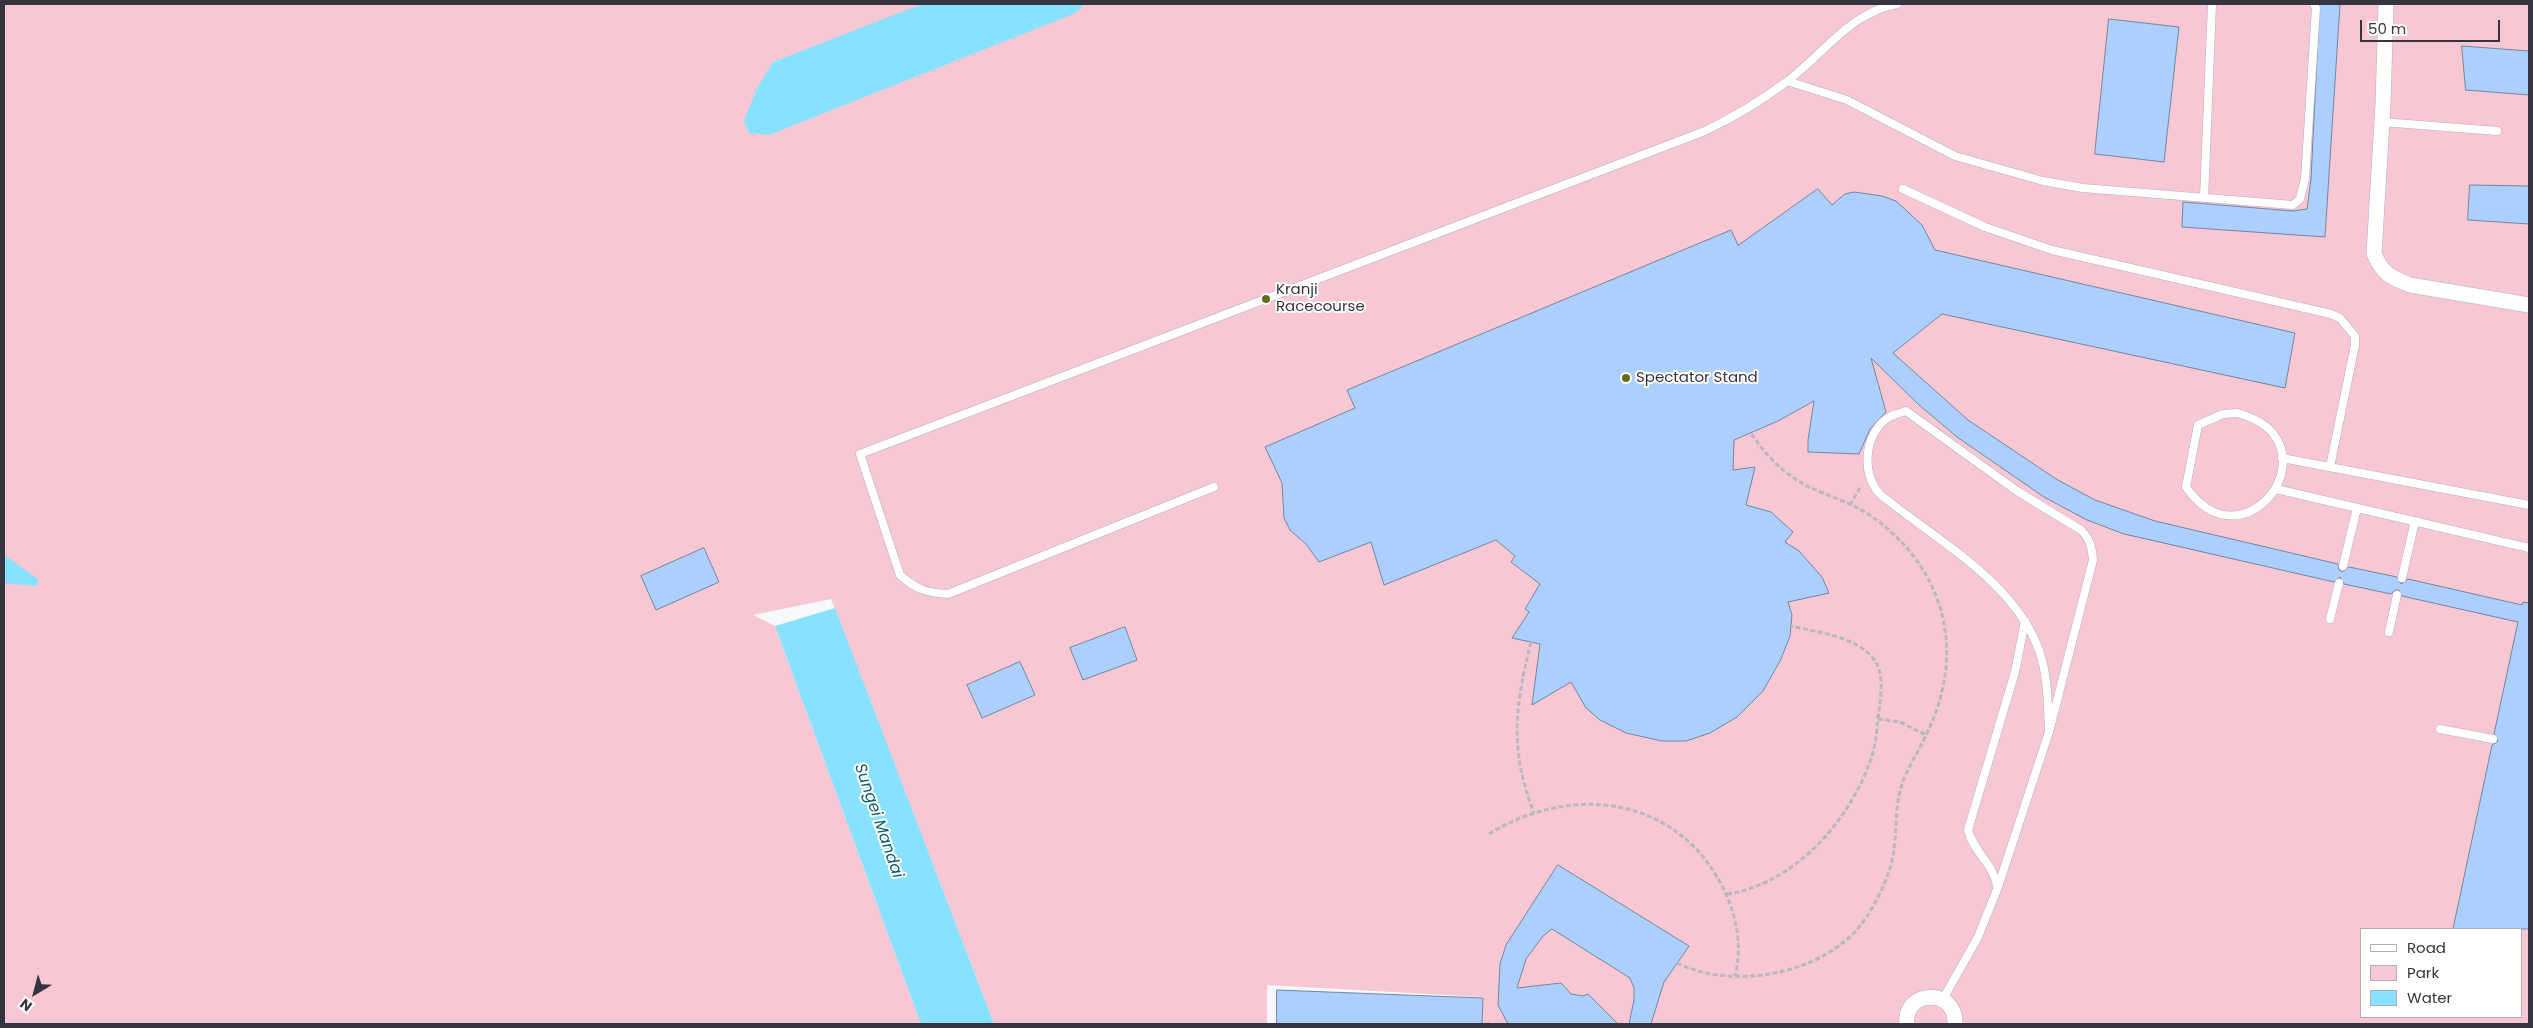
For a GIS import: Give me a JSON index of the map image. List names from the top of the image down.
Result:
{
  "water": ["Sungei Mandai"],
  "places": ["Kranji Racecourse", "Spectator Stand"],
  "legend": ["Road", "Park", "Water"],
  "scale_bar": "50 m",
  "north": "bottom left"
}
